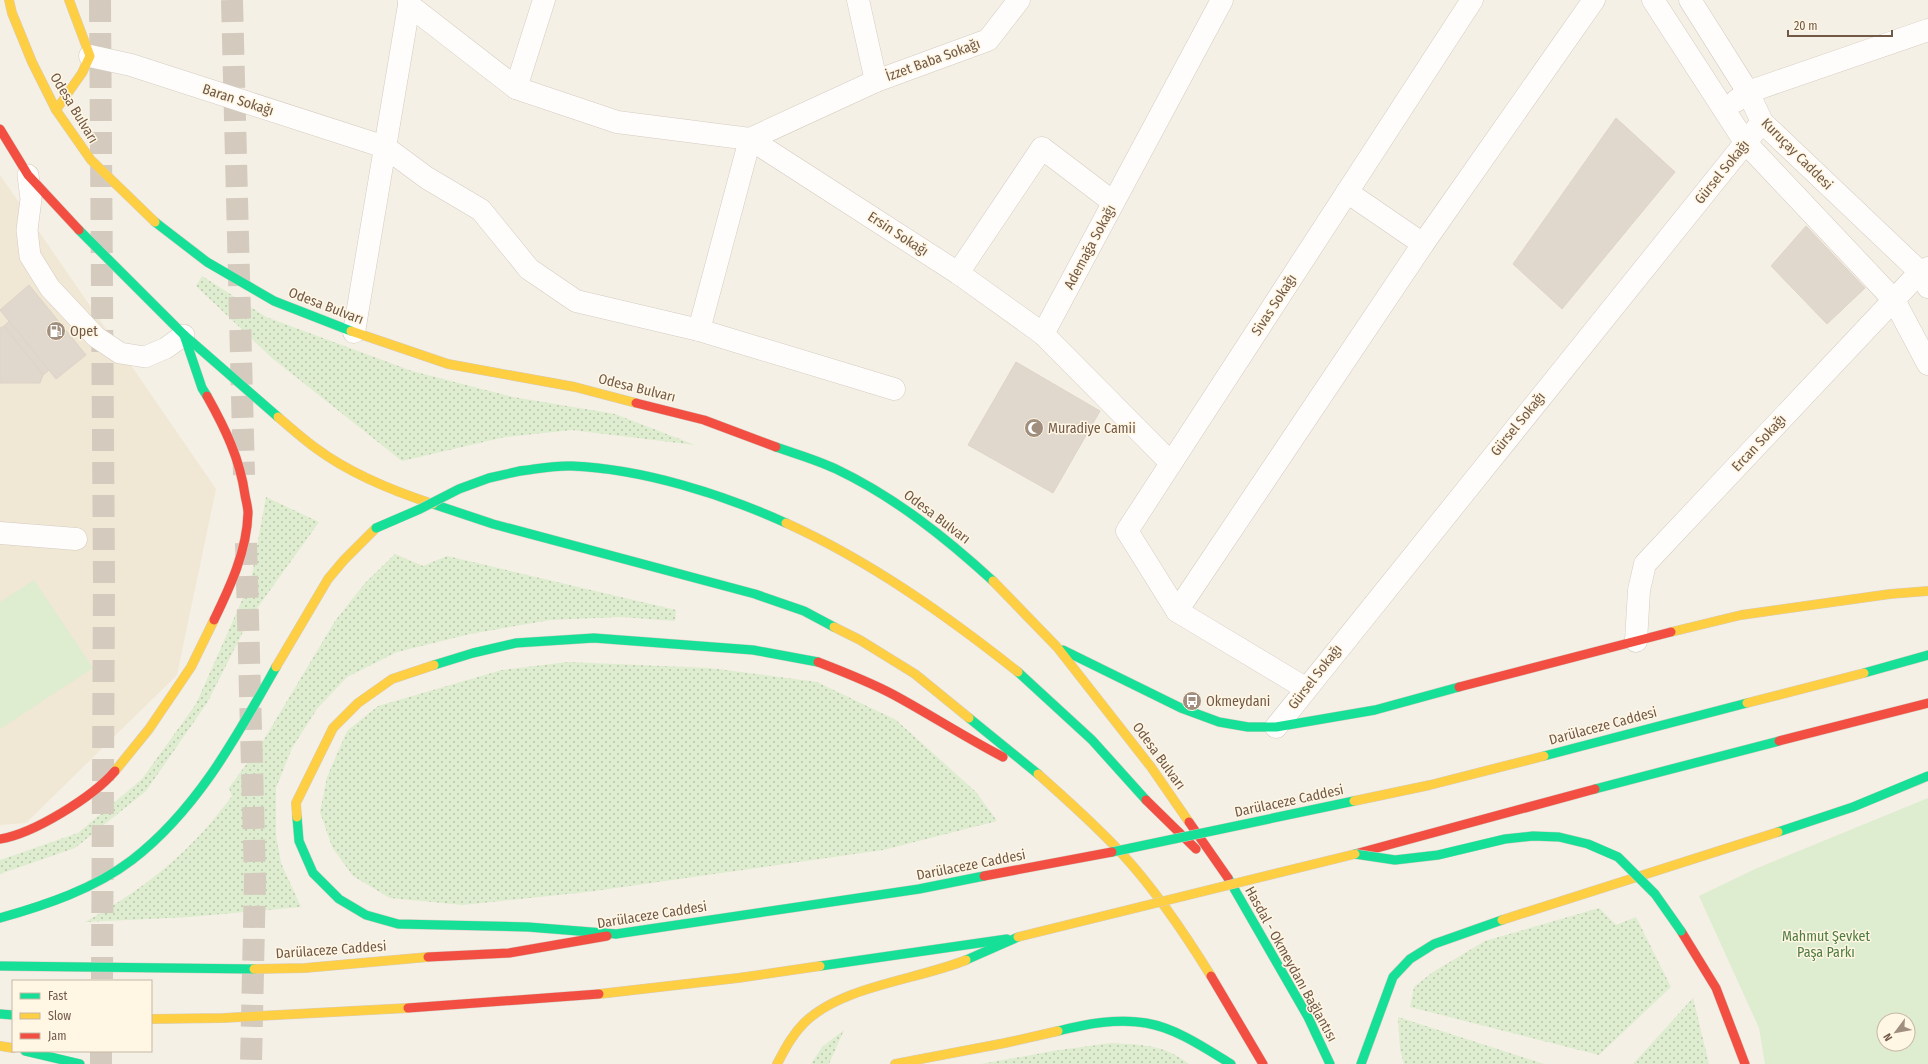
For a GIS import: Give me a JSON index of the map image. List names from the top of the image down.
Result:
{
  "streets": {
    "main road": ["Odesa Bulvarı", "Darülaceze Caddesi", "Hasdal - Okmeydanı Bağlantısı"],
    "street": [
      "İzzet Baba Sokağı",
      "Baran Sokağı",
      "Kuruçay Caddesi",
      "Gürsel Sokağı",
      "Ersin Sokağı",
      "Ademağa Sokağı",
      "Sivas Sokağı",
      "Ercan Sokağı"
    ]
  },
  "crossings": [
    ["İzzet Baba Sokağı", "Ersin Sokağı"],
    ["Odesa Bulvarı", "Hasdal - Okmeydanı Bağlantısı"],
    ["Kuruçay Caddesi", "Gürsel Sokağı"],
    ["Kuruçay Caddesi", "Ercan Sokağı"],
    ["Ersin Sokağı", "Ademağa Sokağı"]
  ],
  "parks": ["Mahmut Şevket Paşa Parkı"],
  "places": {
    "fuel station": ["Opet"],
    "mosque": ["Muradiye Camii"],
    "bus stop": ["Okmeydani"]
  },
  "legend": ["Fast", "Slow", "Jam"],
  "scale_bar": "20 m",
  "north": "bottom left"
}
